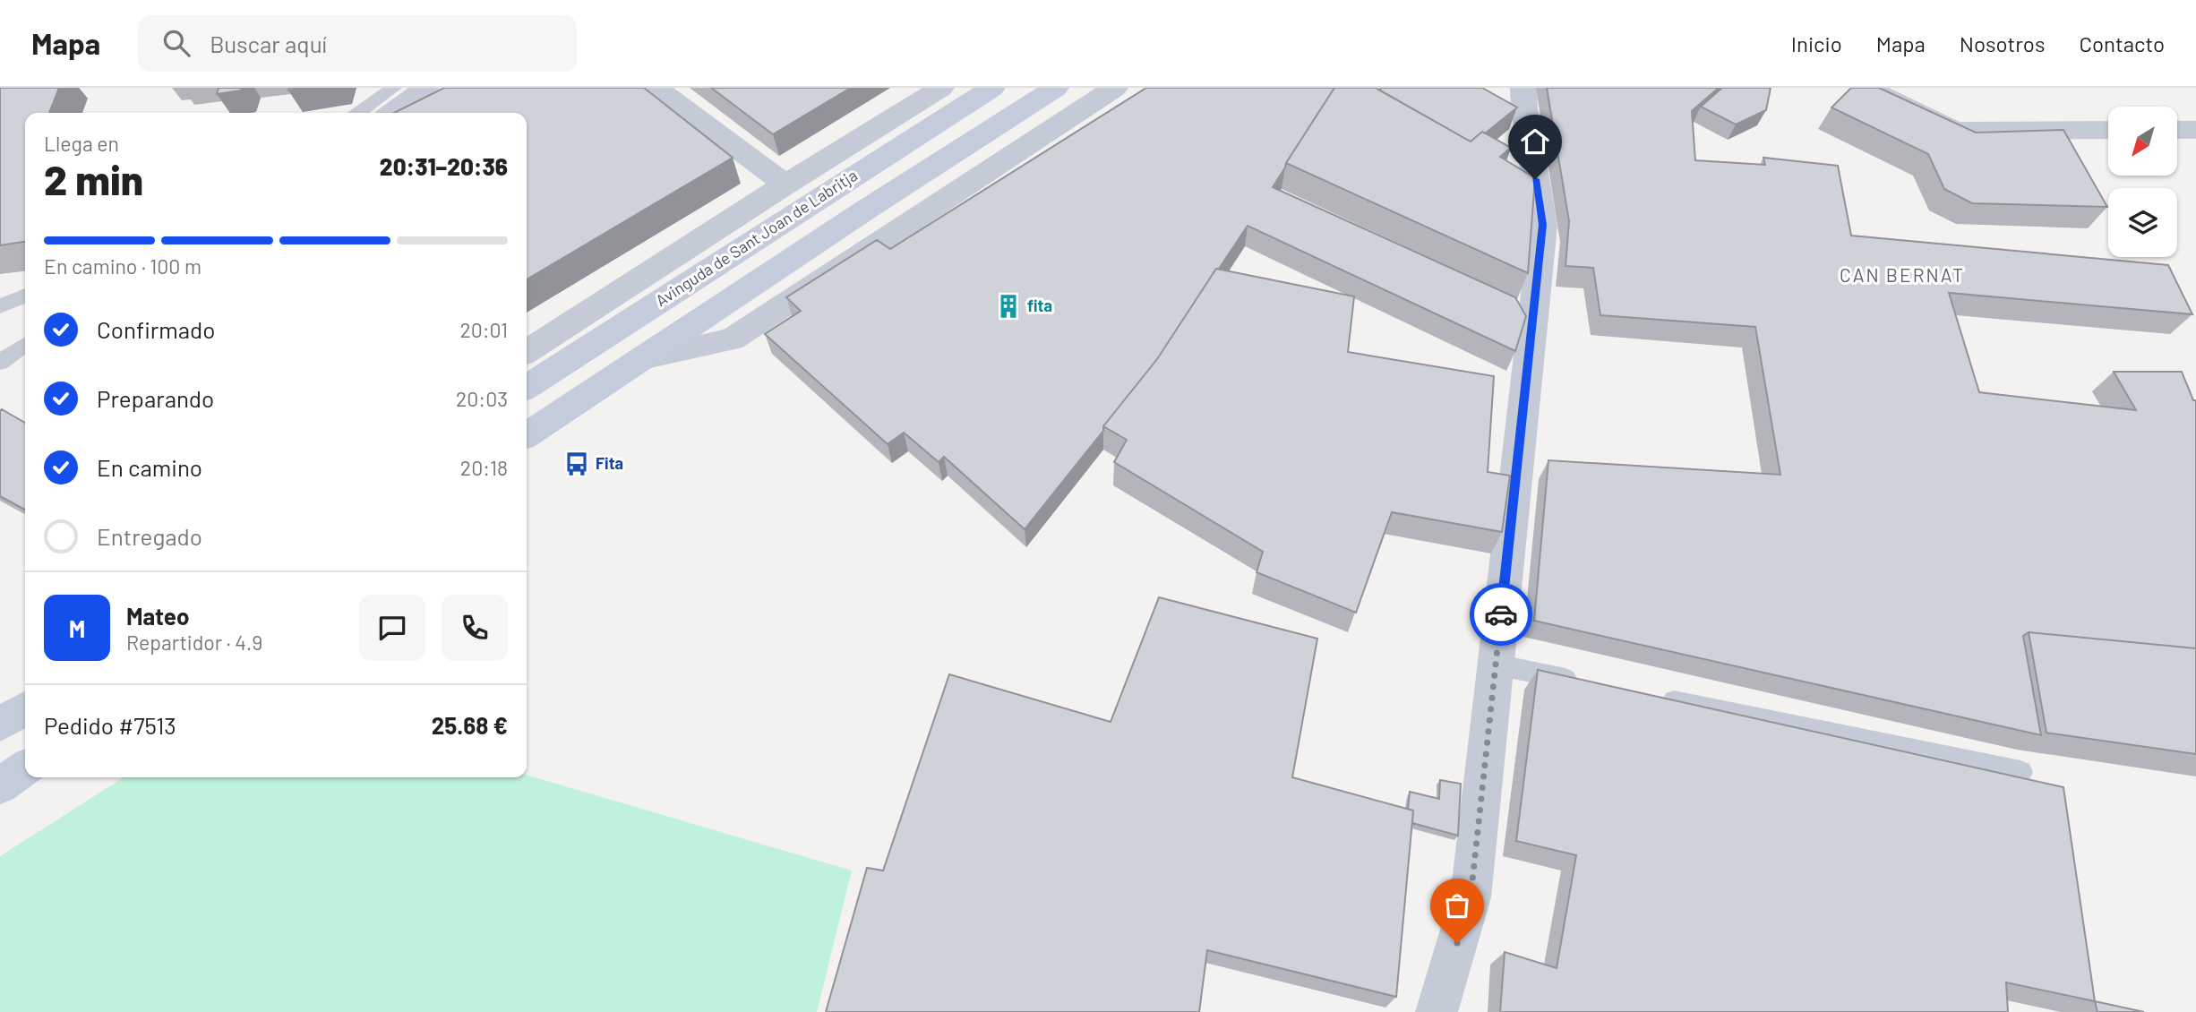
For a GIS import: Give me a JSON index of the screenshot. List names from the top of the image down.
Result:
{
  "streets": {
    "main road": ["Avinguda de Sant Joan de Labritja"]
  },
  "districts": ["CAN BERNAT"],
  "places": {
    "building": ["fita"],
    "bus stop": ["Fita"]
  },
  "north": "bottom left",
  "page": {
    "header": "Mapa",
    "search": "Buscar aquí",
    "nav": [
      "Inicio",
      "Mapa",
      "Nosotros",
      "Contacto"
    ],
    "heading": ["2 min", "Llega en", "20:31–20:36"],
    "panel": [
      "Mateo",
      "Repartidor · 4.9",
      "Pedido #7513",
      "25.68 €"
    ],
    "bar": "En camino · 100 m",
    "list": [
      ["Confirmado", "20:01"],
      ["Preparando", "20:03"],
      ["En camino", "20:18"],
      "Entregado"
    ],
    "round": "M"
  }
}
